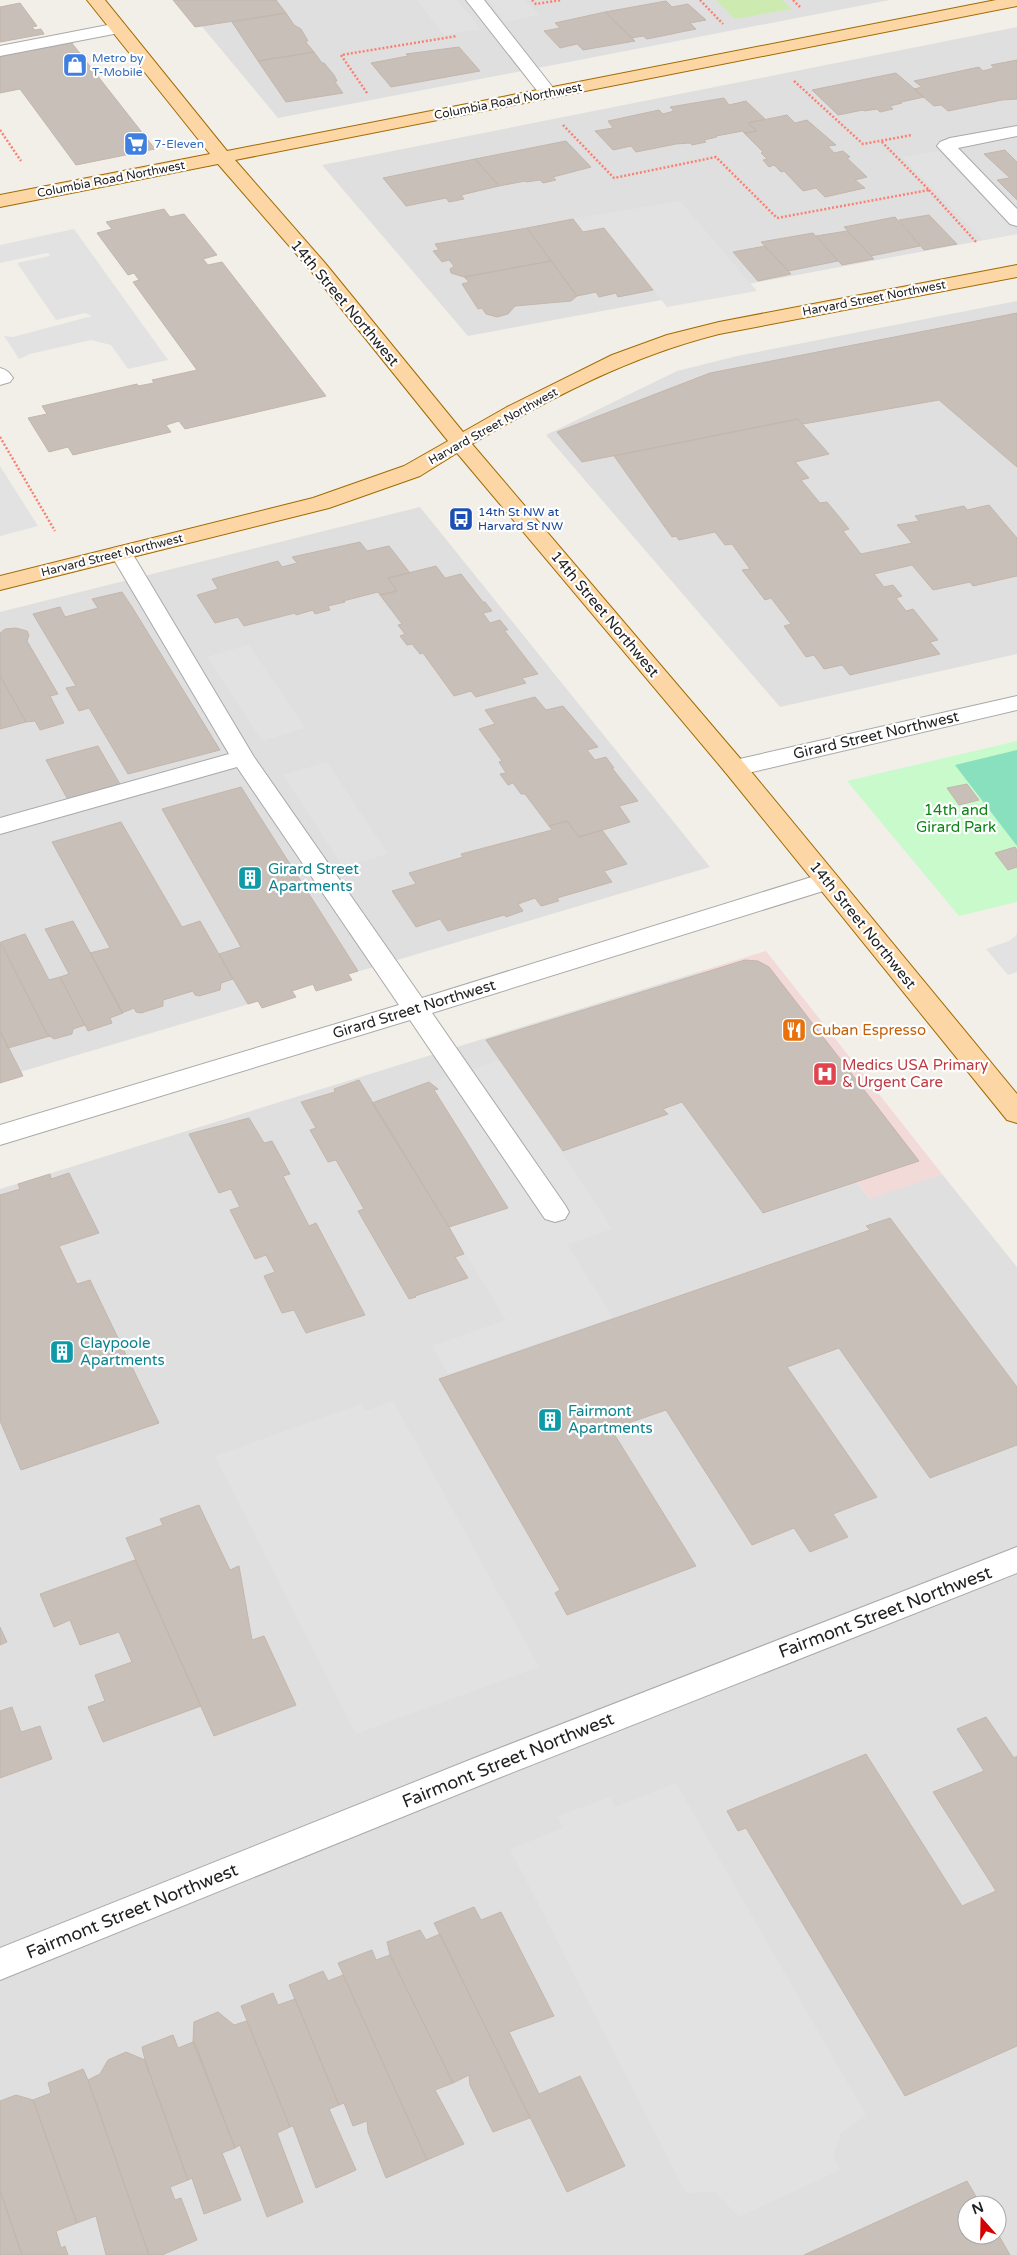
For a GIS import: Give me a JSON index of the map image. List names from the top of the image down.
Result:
{
  "streets": {
    "main road": ["Columbia Road Northwest", "Harvard Street Northwest", "14th Street Northwest"],
    "street": ["Girard Street Northwest", "Fairmont Street Northwest"]
  },
  "crossings": [
    ["Columbia Road Northwest", "14th Street Northwest"],
    ["Harvard Street Northwest", "14th Street Northwest"],
    ["14th Street Northwest", "Girard Street Northwest"]
  ],
  "parks": ["14th and Girard Park"],
  "places": {
    "shop": ["Metro by T-Mobile"],
    "supermarket": ["7-Eleven"],
    "bus stop": ["14th St NW at Harvard St NW"],
    "building": ["Girard Street Apartments", "Claypoole Apartments", "Fairmont Apartments"],
    "restaurant": ["Cuban Espresso"],
    "hospital": ["Medics USA Primary & Urgent Care"]
  },
  "north": "top"
}
